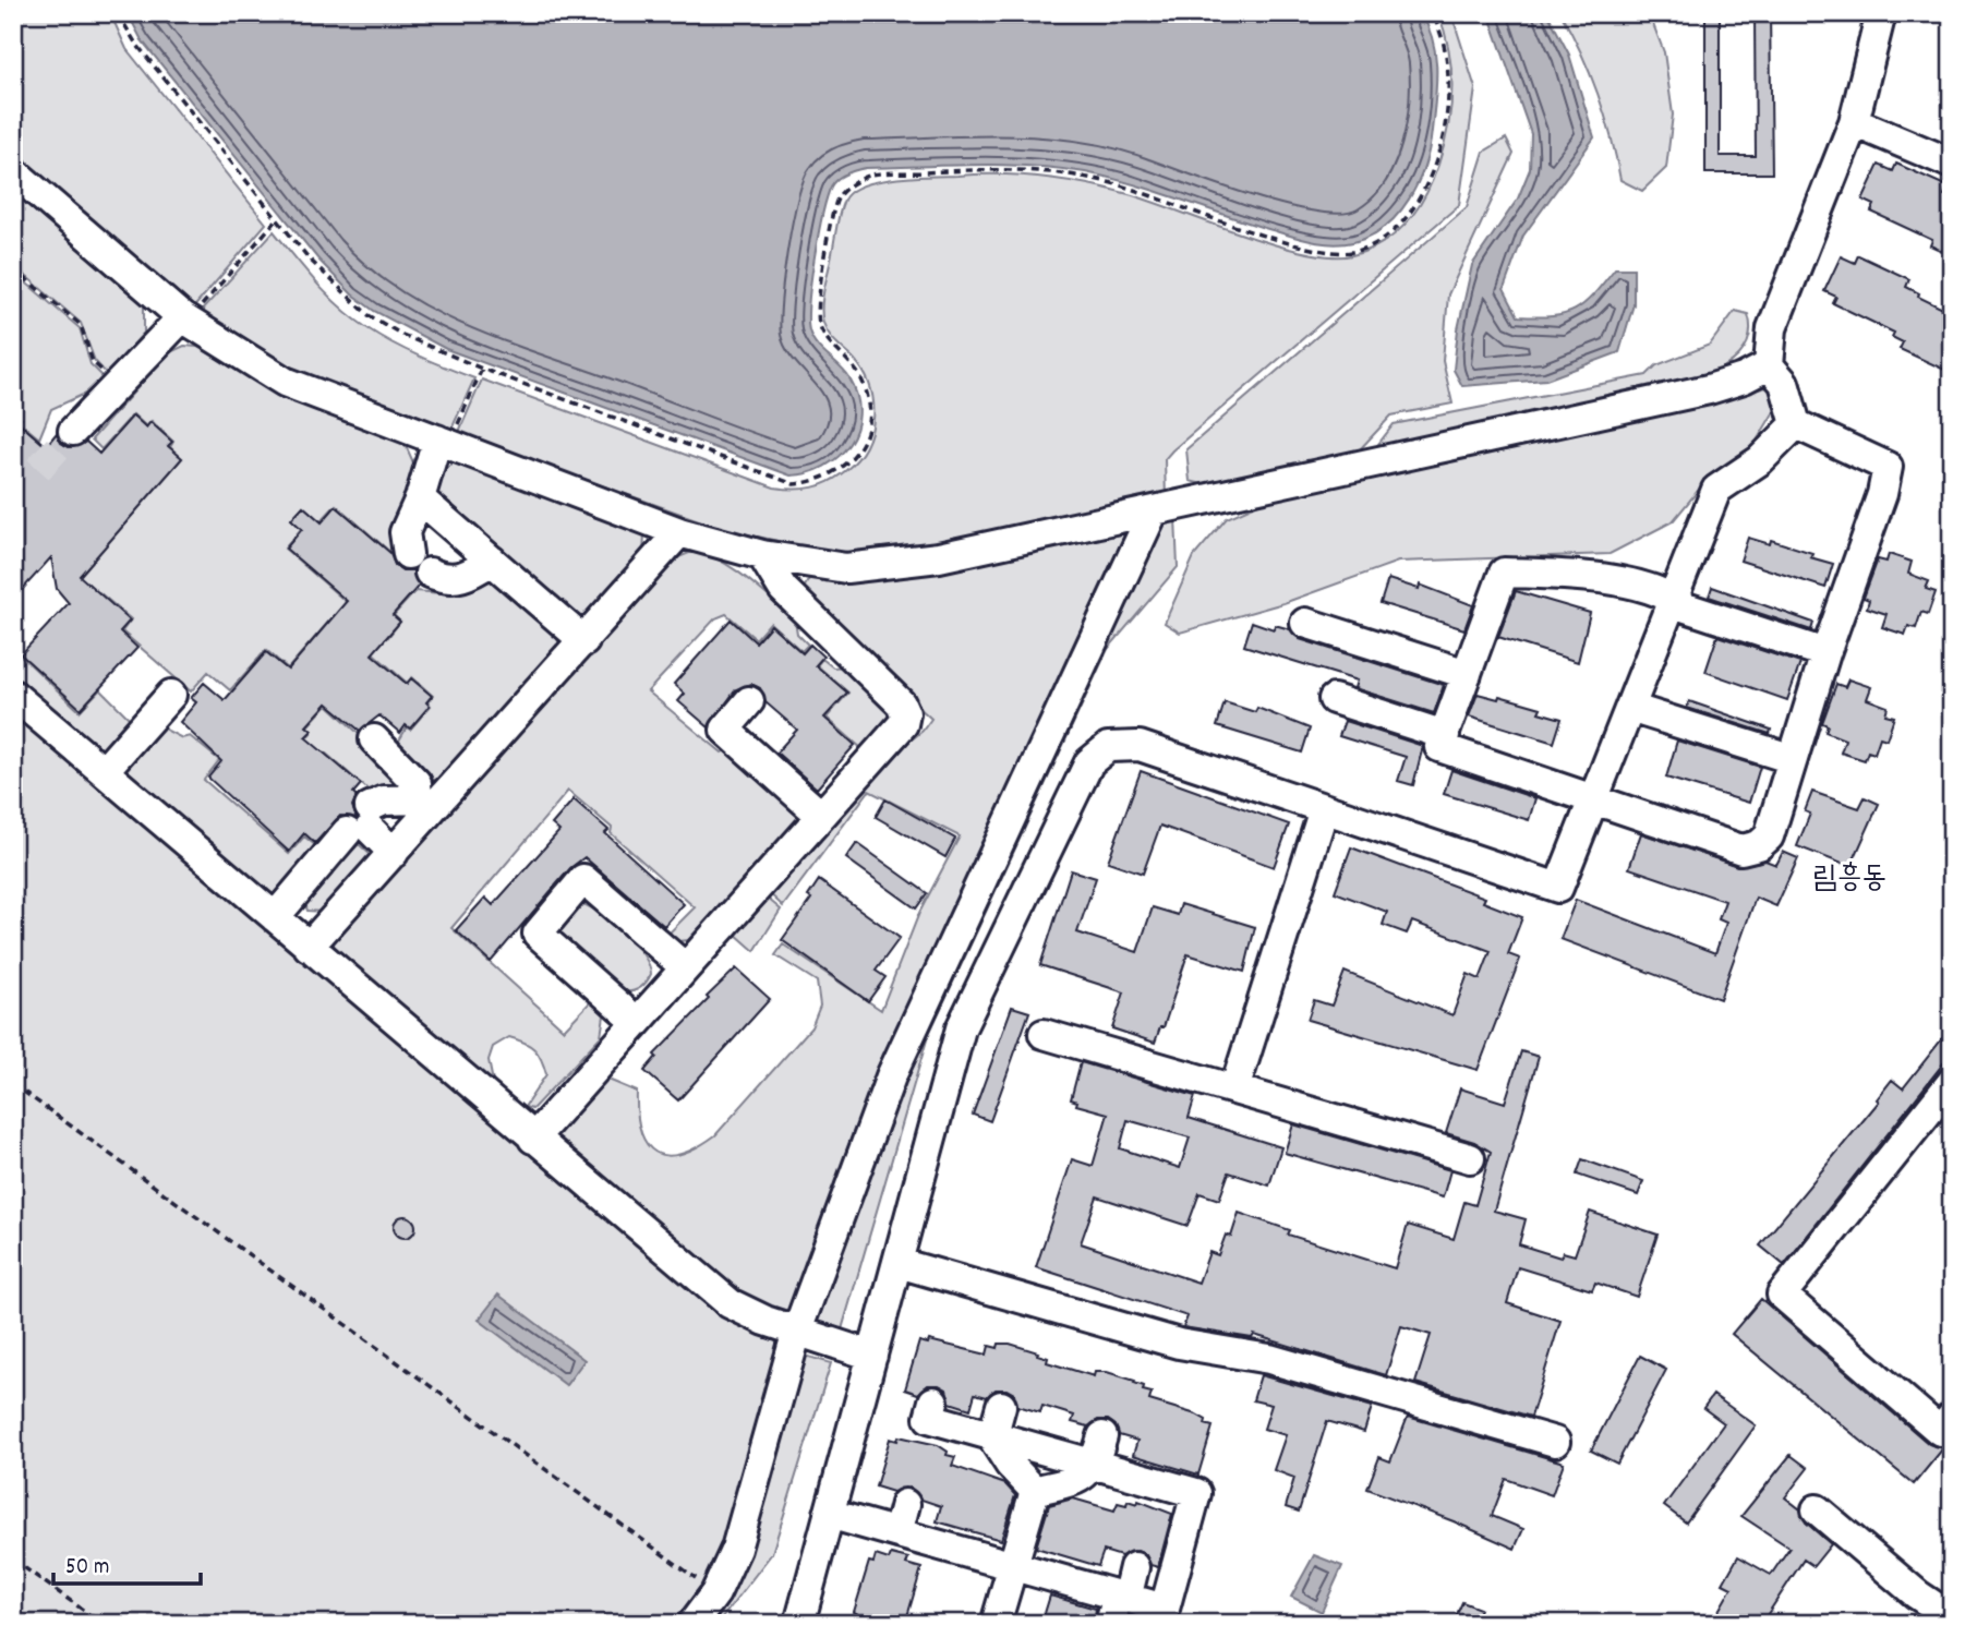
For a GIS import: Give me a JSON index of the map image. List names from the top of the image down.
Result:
{
  "districts": ["림흥동"],
  "scale_bar": "50 m"
}
